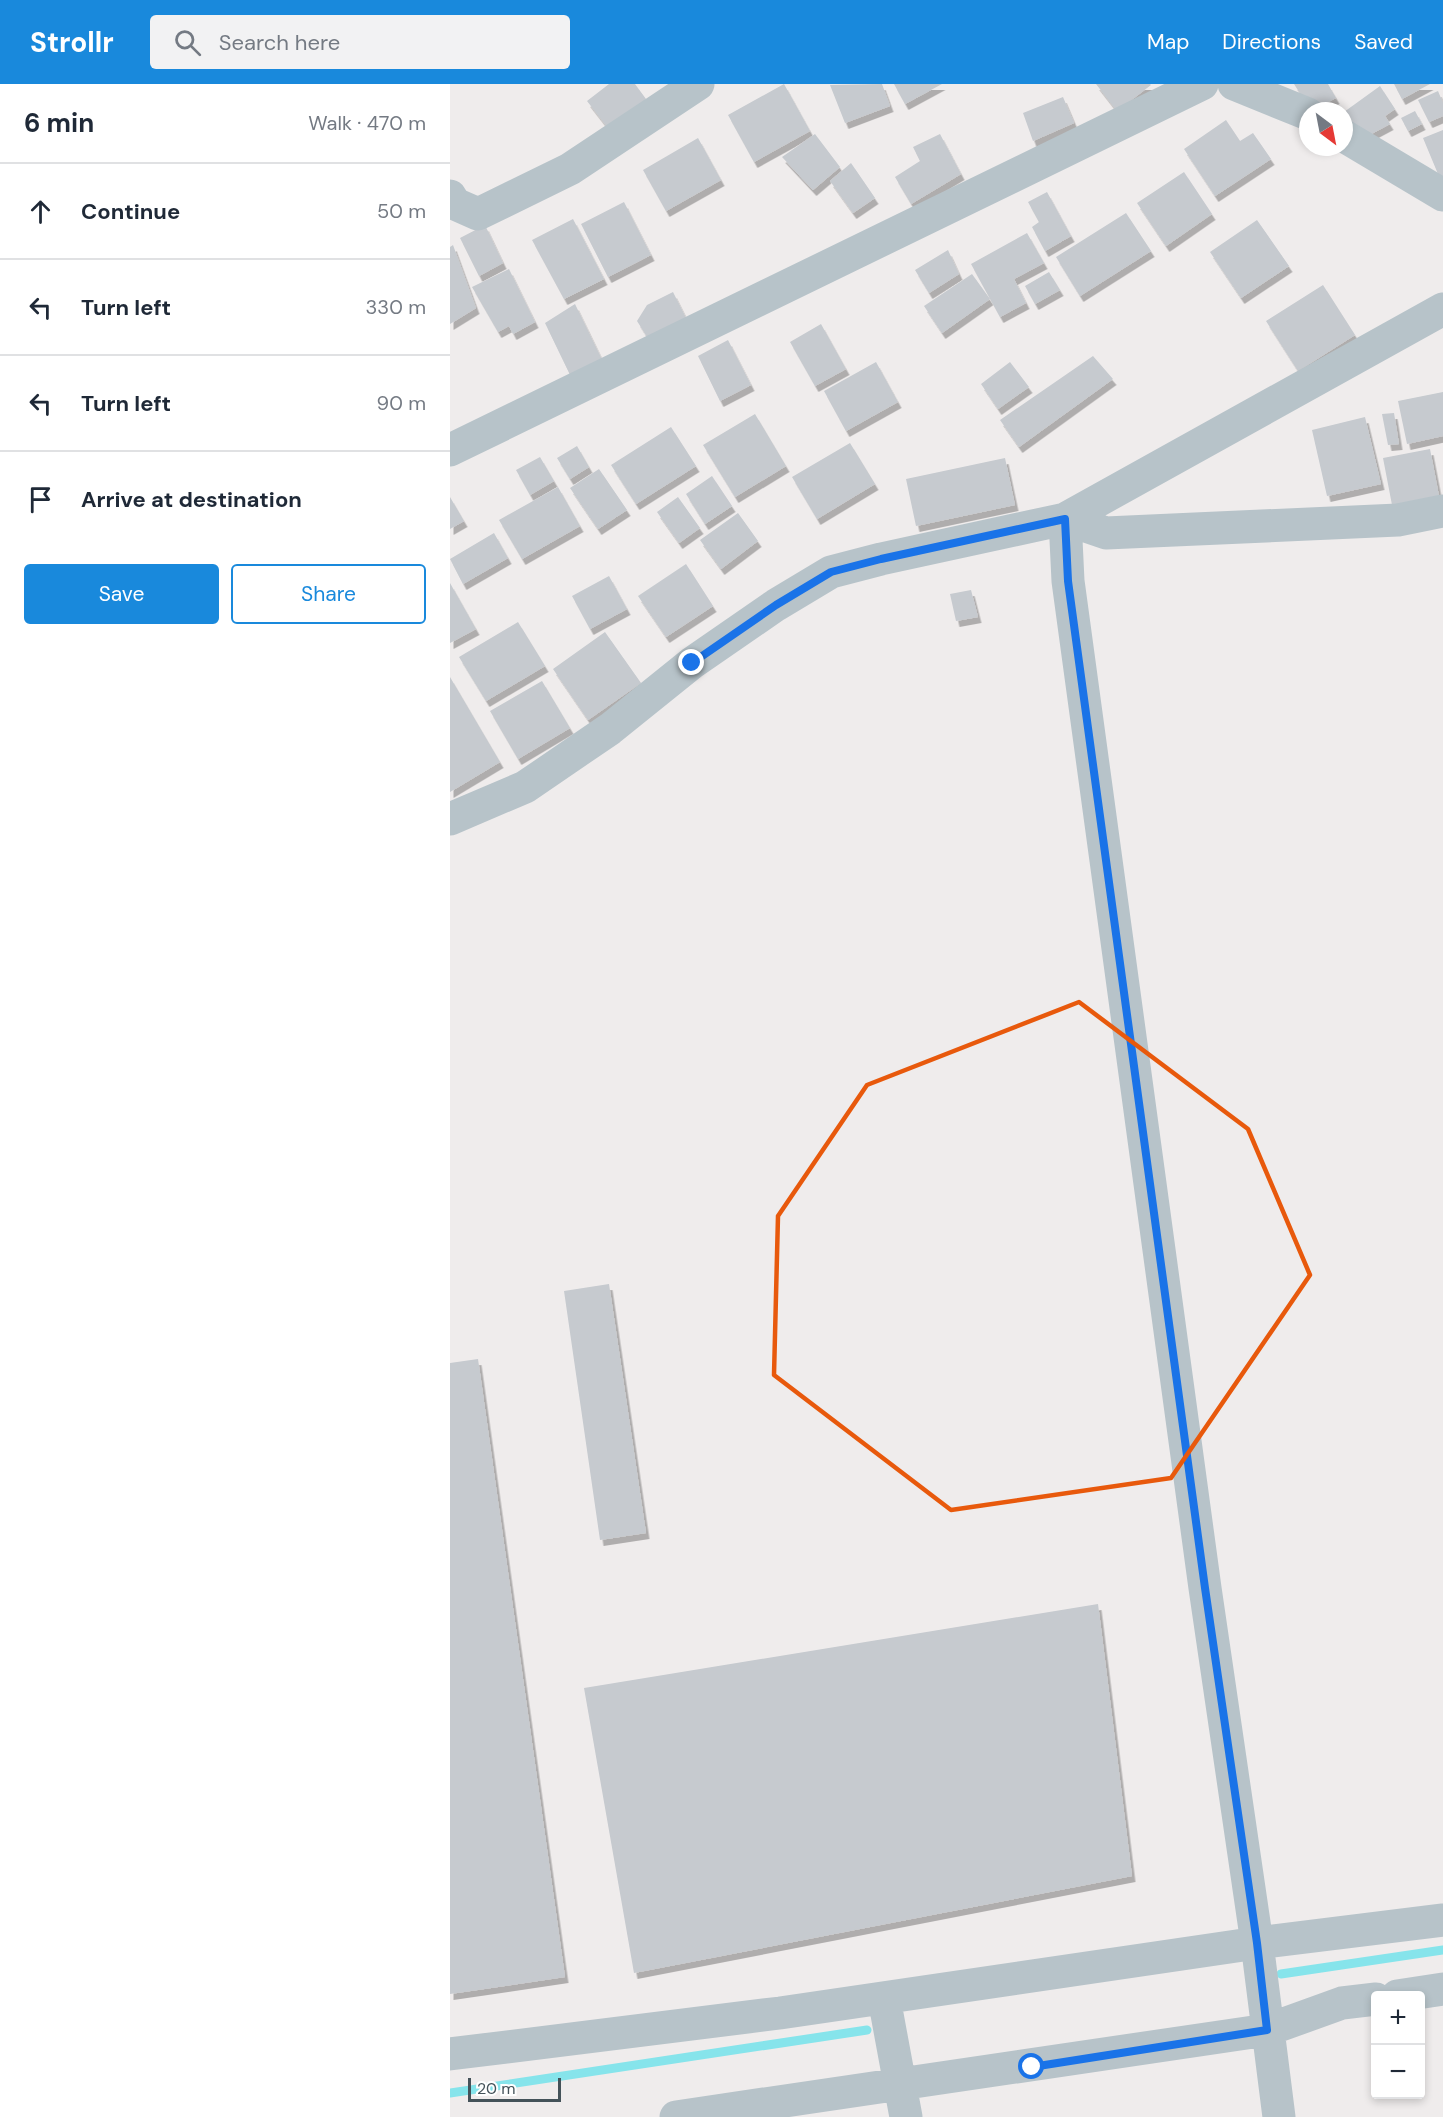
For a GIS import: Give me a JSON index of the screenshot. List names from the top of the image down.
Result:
{
  "scale_bar": "20 m",
  "north": "bottom right",
  "page": {
    "header": "Strollr",
    "search": "Search here",
    "nav": ["Map", "Directions", "Saved"],
    "heading": ["6 min", "Walk · 470 m"],
    "list": [
      ["Continue", "50 m"],
      ["Turn left", "330 m"],
      ["Turn left", "90 m"],
      "Arrive at destination"
    ],
    "buttons": ["Save", "Share"],
    "map_buttons": ["+", "−"],
    "scale": "20 m"
  }
}
